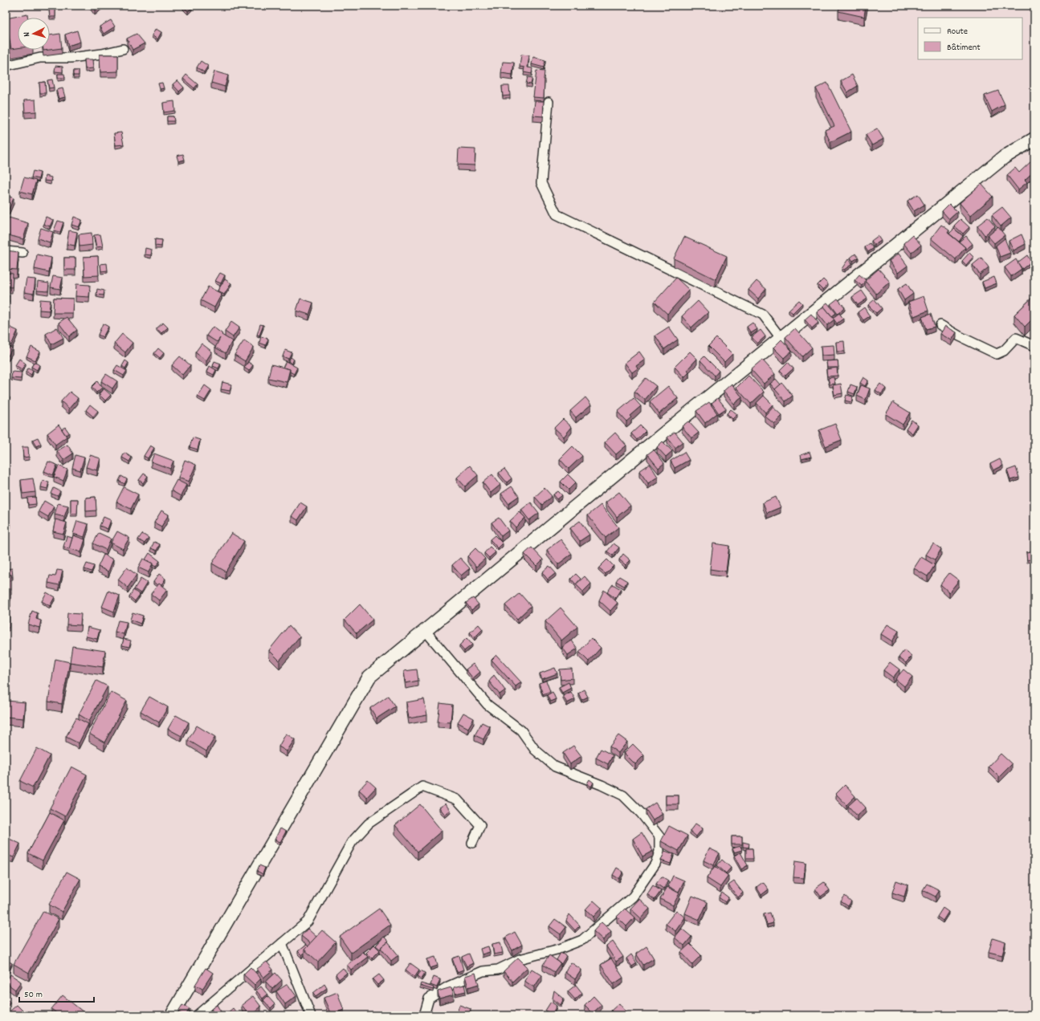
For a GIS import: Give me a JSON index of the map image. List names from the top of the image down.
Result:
{
  "legend": ["Route", "Bâtiment"],
  "scale_bar": "50 m",
  "north": "left"
}
